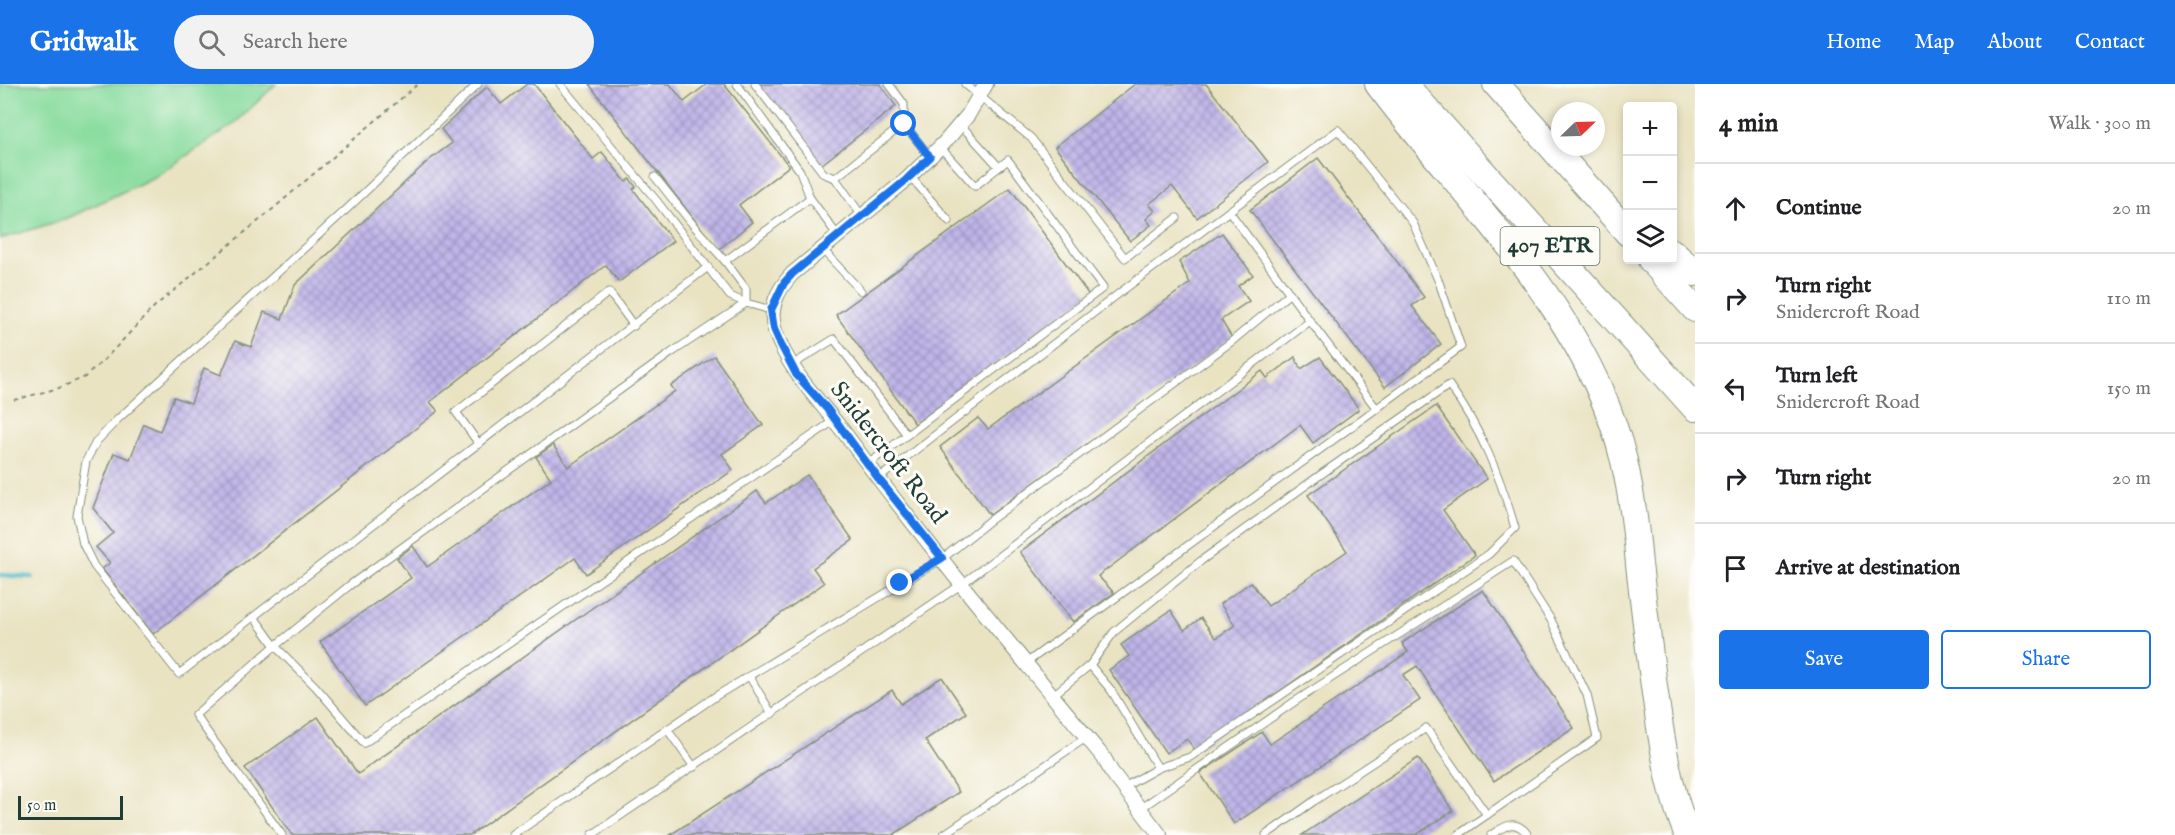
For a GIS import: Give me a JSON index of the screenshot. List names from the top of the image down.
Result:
{
  "streets": {
    "highway": ["407 ETR"],
    "street": ["Snidercroft Road"]
  },
  "scale_bar": "50 m",
  "north": "top right",
  "page": {
    "header": "Gridwalk",
    "search": "Search here",
    "nav": [
      "Home",
      "Map",
      "About",
      "Contact"
    ],
    "heading": ["4 min", "Walk · 300 m"],
    "map_buttons": ["+", "−"],
    "list": [
      ["Continue", "20 m"],
      ["Turn right", "Snidercroft Road", "110 m"],
      ["Turn left", "Snidercroft Road", "150 m"],
      ["Turn right", "20 m"],
      "Arrive at destination"
    ],
    "buttons": ["Save", "Share"],
    "scale": "50 m"
  }
}
